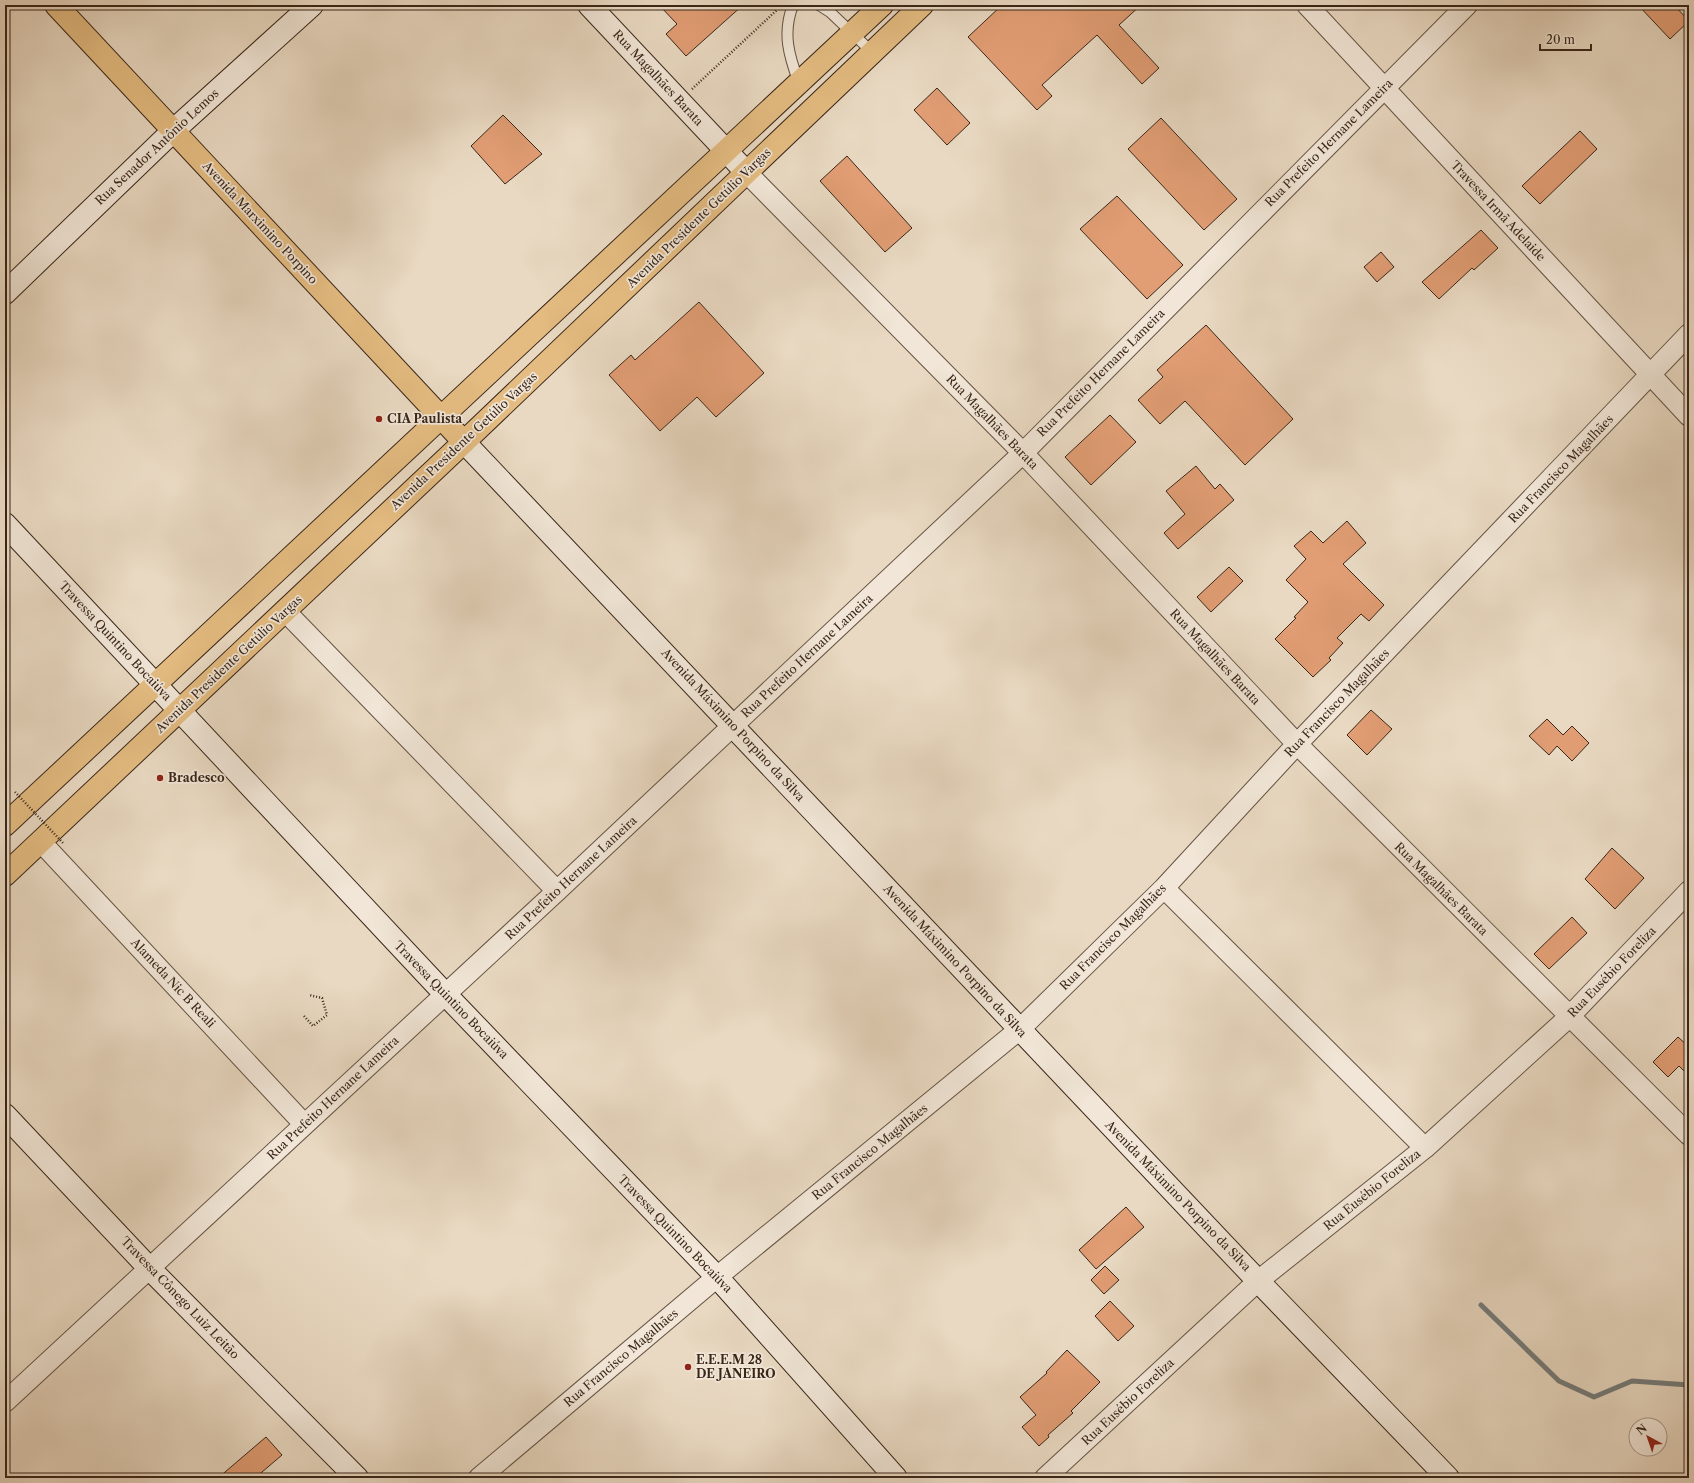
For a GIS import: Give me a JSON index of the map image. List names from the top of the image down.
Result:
{
  "streets": {
    "main road": ["Avenida Presidente Getúlio Vargas", "Avenida Marximino Porpino"],
    "street": [
      "Rua Magalhães Barata",
      "Rua Prefeito Hernane Lameira",
      "Rua Senador Antônio Lemos",
      "Travessa Irmã Adelaide",
      "Rua Francisco Magalhães",
      "Travessa Quintino Bocaiúva",
      "Avenida Máximino Porpino da Silva",
      "Rua Eusébio Foreliza",
      "Alameda Nic B Reali",
      "Travessa Cônego Luiz Leitão"
    ]
  },
  "crossings": [
    ["Rua Magalhães Barata", "Rua Prefeito Hernane Lameira"],
    ["Rua Magalhães Barata", "Avenida Presidente Getúlio Vargas"],
    ["Rua Magalhães Barata", "Rua Francisco Magalhães"],
    ["Rua Magalhães Barata", "Rua Eusébio Foreliza"],
    ["Rua Prefeito Hernane Lameira", "Travessa Irmã Adelaide"],
    ["Rua Prefeito Hernane Lameira", "Travessa Quintino Bocaiúva"],
    ["Rua Prefeito Hernane Lameira", "Avenida Máximino Porpino da Silva"],
    ["Rua Prefeito Hernane Lameira", "Alameda Nic B Reali"],
    ["Rua Prefeito Hernane Lameira", "Travessa Cônego Luiz Leitão"],
    ["Rua Senador Antônio Lemos", "Avenida Marximino Porpino"],
    ["Travessa Irmã Adelaide", "Rua Francisco Magalhães"],
    ["Avenida Presidente Getúlio Vargas", "Avenida Marximino Porpino"],
    ["Avenida Presidente Getúlio Vargas", "Travessa Quintino Bocaiúva"],
    ["Avenida Presidente Getúlio Vargas", "Avenida Máximino Porpino da Silva"],
    ["Avenida Presidente Getúlio Vargas", "Alameda Nic B Reali"],
    ["Avenida Marximino Porpino", "Avenida Máximino Porpino da Silva"],
    ["Rua Francisco Magalhães", "Travessa Quintino Bocaiúva"],
    ["Rua Francisco Magalhães", "Avenida Máximino Porpino da Silva"],
    ["Avenida Máximino Porpino da Silva", "Rua Eusébio Foreliza"]
  ],
  "places": ["CIA Paulista", "Bradesco", "E.E.E.M 28 DE JANEIRO"],
  "scale_bar": "20 m",
  "north": "top left"
}
